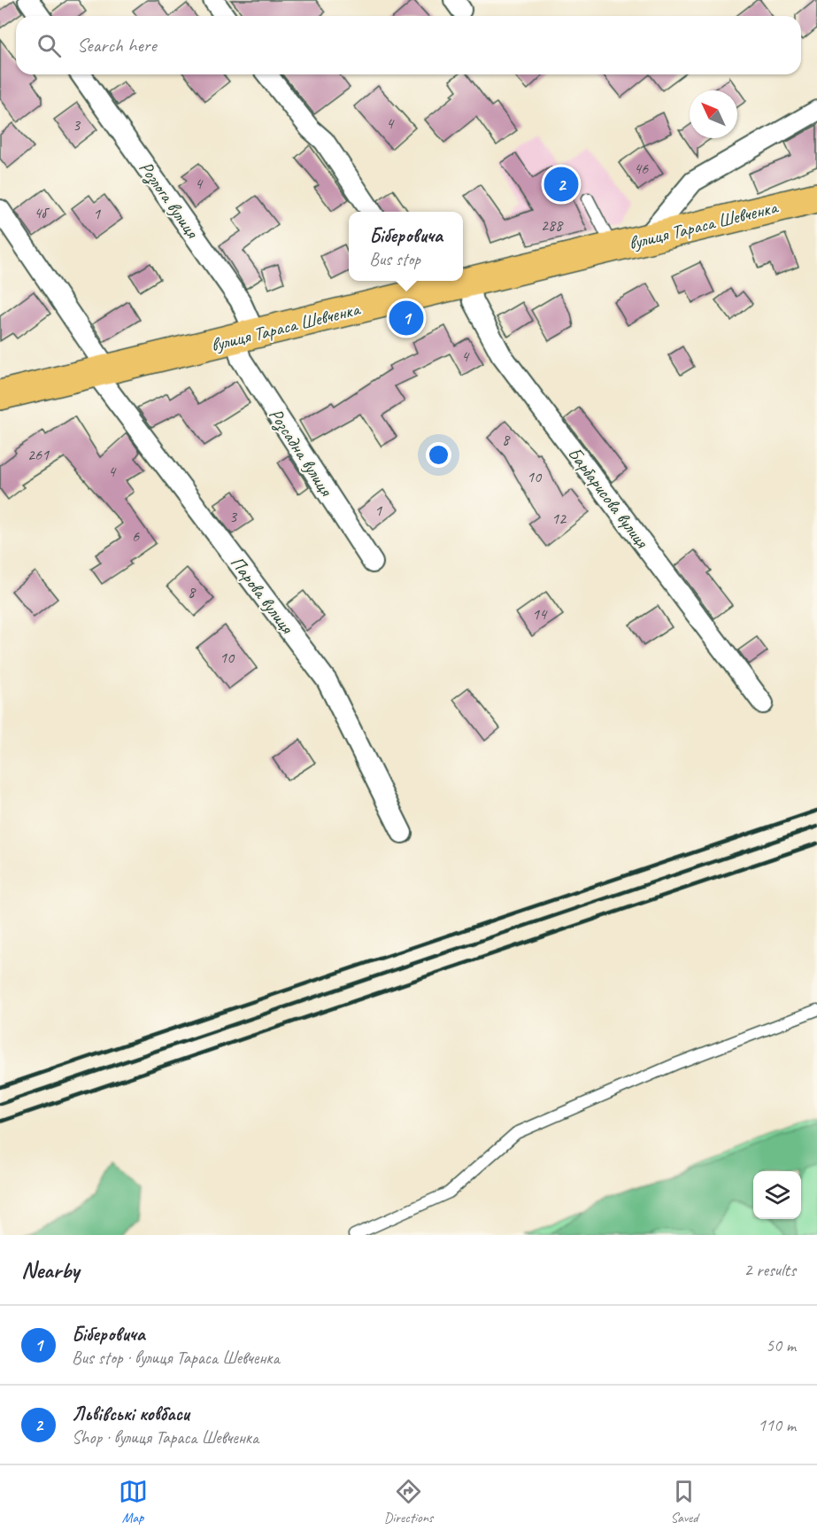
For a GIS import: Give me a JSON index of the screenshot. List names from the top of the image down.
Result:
{
  "streets": {
    "main road": ["вулиця Тараса Шевченка"],
    "street": [
      "Розлога вулиця",
      "Розсадна вулиця",
      "Барбарисова вулиця",
      "Парова вулиця"
    ]
  },
  "crossings": [
    ["Розлога вулиця", "вулиця Тараса Шевченка"],
    ["Розлога вулиця", "Розсадна вулиця"],
    ["вулиця Тараса Шевченка", "Розсадна вулиця"],
    ["вулиця Тараса Шевченка", "Барбарисова вулиця"],
    ["вулиця Тараса Шевченка", "Парова вулиця"]
  ],
  "house_numbers": [
    "4",
    "3",
    "46",
    "4",
    "4б",
    "1",
    "288",
    "4",
    "8",
    "261",
    "4",
    "10",
    "1",
    "3",
    "12",
    "6",
    "8",
    "14",
    "10"
  ],
  "north": "top left",
  "page": {
    "search": "Search here",
    "pins": ["2", "1"],
    "popup": ["Біберовича", "Bus stop"],
    "heading": ["Nearby", "2 results"],
    "list": [
      {
        "mark": "1",
        "name": "Біберовича",
        "note": "Bus stop · вулиця Тараса Шевченка",
        "value": "50 m"
      },
      {
        "mark": "2",
        "name": "Львівські ковбаси",
        "note": "Shop · вулиця Тараса Шевченка",
        "value": "110 m"
      }
    ],
    "nav": ["Map", "Directions", "Saved"]
  }
}
